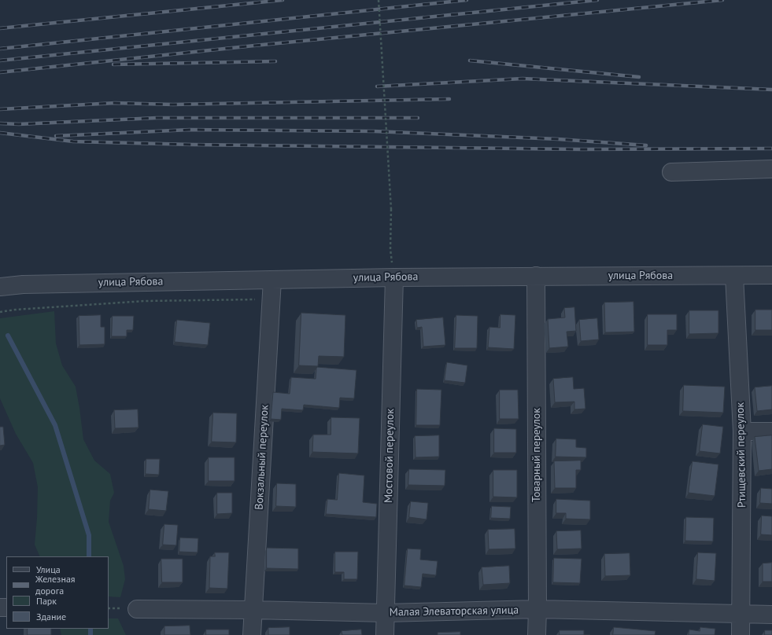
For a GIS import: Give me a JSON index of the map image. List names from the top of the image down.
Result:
{
  "streets": {
    "street": [
      "улица Рябова",
      "Товарный переулок",
      "Ртищевский переулок",
      "Мостовой переулок",
      "Вокзальный переулок",
      "Малая Элеваторская улица"
    ]
  },
  "crossings": [
    ["улица Рябова", "Товарный переулок"],
    ["улица Рябова", "Ртищевский переулок"],
    ["улица Рябова", "Мостовой переулок"],
    ["улица Рябова", "Вокзальный переулок"],
    ["Товарный переулок", "Малая Элеваторская улица"],
    ["Ртищевский переулок", "Малая Элеваторская улица"],
    ["Мостовой переулок", "Малая Элеваторская улица"],
    ["Вокзальный переулок", "Малая Элеваторская улица"]
  ],
  "legend": [
    "Улица",
    "Железная дорога",
    "Парк",
    "Здание"
  ]
}
